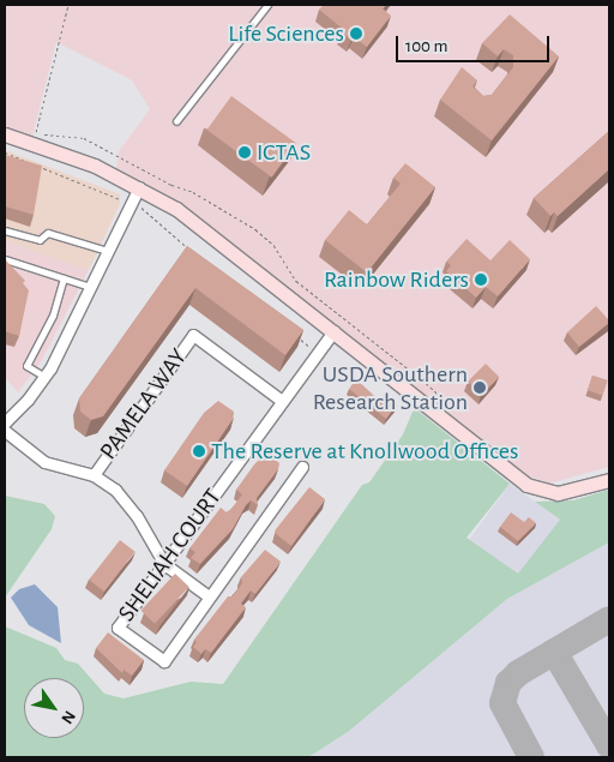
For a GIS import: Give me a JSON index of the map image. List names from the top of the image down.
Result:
{
  "streets": {
    "street": ["PAMELA WAY", "SHELIAH COURT"]
  },
  "crossings": [
    ["PAMELA WAY", "SHELIAH COURT"]
  ],
  "places": [
    "Life Sciences",
    "ICTAS",
    "Rainbow Riders",
    "USDA Southern Research Station",
    "The Reserve at Knollwood Offices"
  ],
  "scale_bar": "100 m",
  "north": "bottom right"
}
